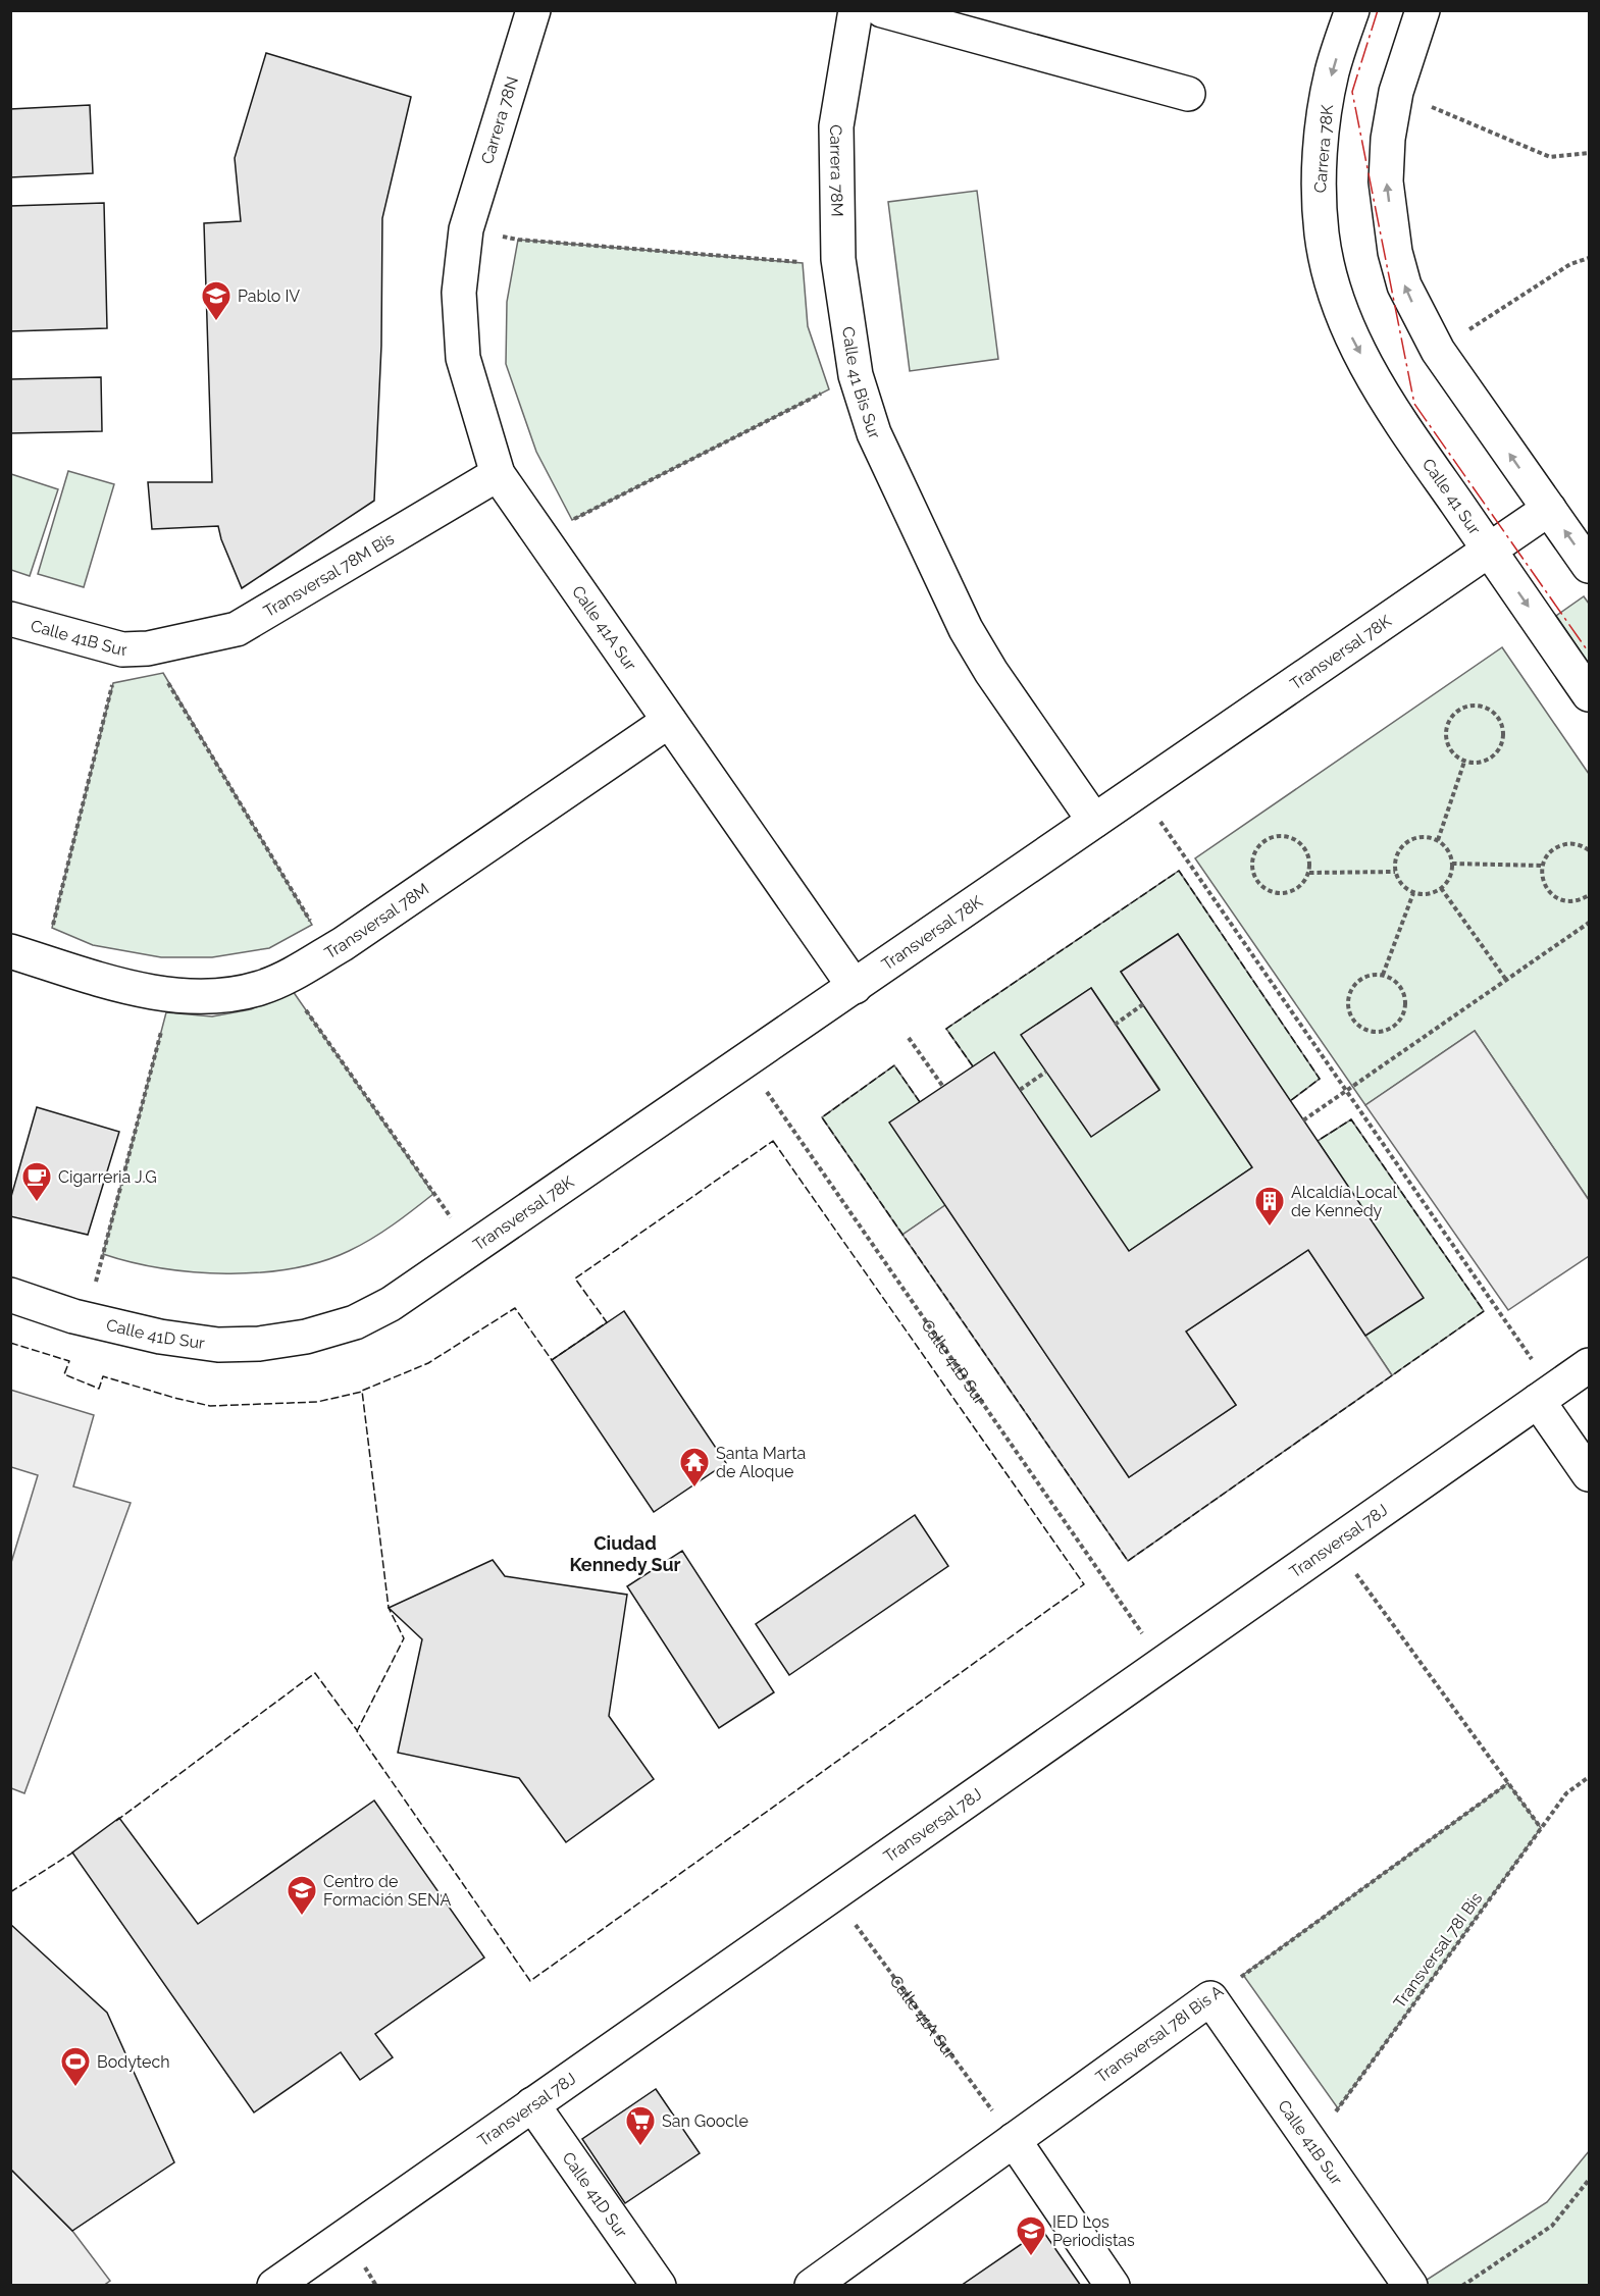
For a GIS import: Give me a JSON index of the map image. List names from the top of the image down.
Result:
{
  "streets": {
    "street": [
      "Carrera 78N",
      "Carrera 78K",
      "Carrera 78M",
      "Calle 41 Bis Sur",
      "Calle 41 Sur",
      "Transversal 78M Bis",
      "Calle 41A Sur",
      "Calle 41B Sur",
      "Transversal 78K",
      "Transversal 78M",
      "Calle 41D Sur",
      "Transversal 78J",
      "Transversal 78I Bis A"
    ],
    "path": ["Transversal 78I Bis"]
  },
  "crossings": [
    ["Carrera 78N", "Calle 41A Sur"],
    ["Carrera 78K", "Calle 41 Sur"],
    ["Carrera 78M", "Calle 41 Bis Sur"],
    ["Calle 41 Bis Sur", "Transversal 78K"],
    ["Calle 41 Sur", "Transversal 78K"],
    ["Transversal 78M Bis", "Calle 41A Sur"],
    ["Transversal 78M Bis", "Calle 41B Sur"],
    ["Calle 41A Sur", "Transversal 78K"],
    ["Calle 41A Sur", "Transversal 78M"],
    ["Calle 41A Sur", "Transversal 78J"],
    ["Calle 41A Sur", "Transversal 78I Bis A"],
    ["Calle 41B Sur", "Transversal 78K"],
    ["Calle 41B Sur", "Transversal 78J"],
    ["Calle 41B Sur", "Transversal 78I Bis"],
    ["Calle 41B Sur", "Transversal 78I Bis A"],
    ["Transversal 78K", "Calle 41D Sur"],
    ["Calle 41D Sur", "Transversal 78J"]
  ],
  "one_way": ["Carrera 78K", "Calle 41 Sur"],
  "districts": ["Ciudad Kennedy Sur"],
  "places": {
    "school or university": ["Pablo IV", "Centro de Formación SENA", "IED Los Periodistas"],
    "cafe": ["Cigarreria J.G"],
    "building": ["Alcaldía Local de Kennedy"],
    "temple": ["Santa Marta de Aloque"],
    "sports": ["Bodytech"],
    "supermarket": ["San Goocle"]
  }
}
